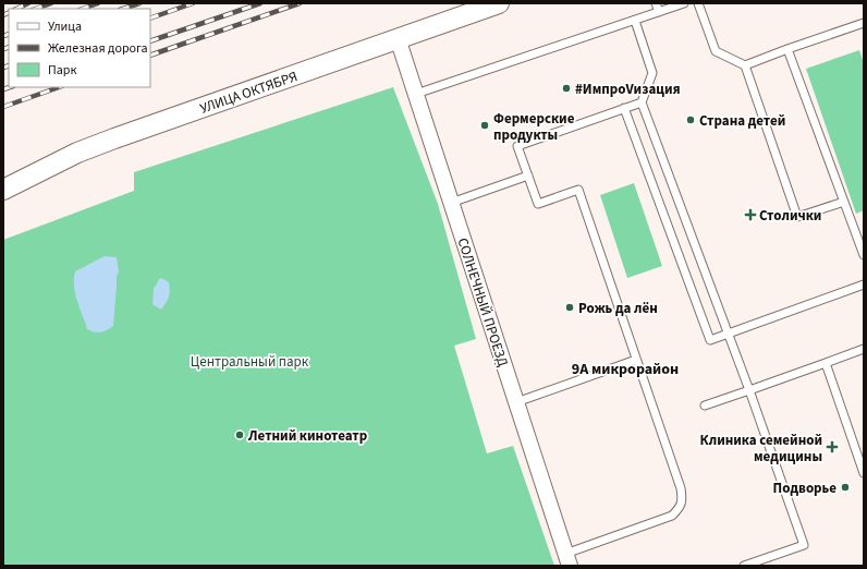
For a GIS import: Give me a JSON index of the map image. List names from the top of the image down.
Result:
{
  "streets": {
    "street": ["УЛИЦА ОКТЯБРЯ", "СОЛНЕЧНЫЙ ПРОЕЗД"]
  },
  "crossings": [
    ["УЛИЦА ОКТЯБРЯ", "СОЛНЕЧНЫЙ ПРОЕЗД"]
  ],
  "districts": ["9А микрорайон"],
  "parks": ["Центральный парк"],
  "places": {
    "other": [
      "#ИмпроVизация",
      "Страна детей",
      "Фермерские продукты",
      "Рожь да лён",
      "Летний кинотеатр",
      "Подворье"
    ],
    "health": ["Столички", "Клиника семейной медицины"]
  },
  "legend": ["Улица", "Железная дорога", "Парк"]
}
